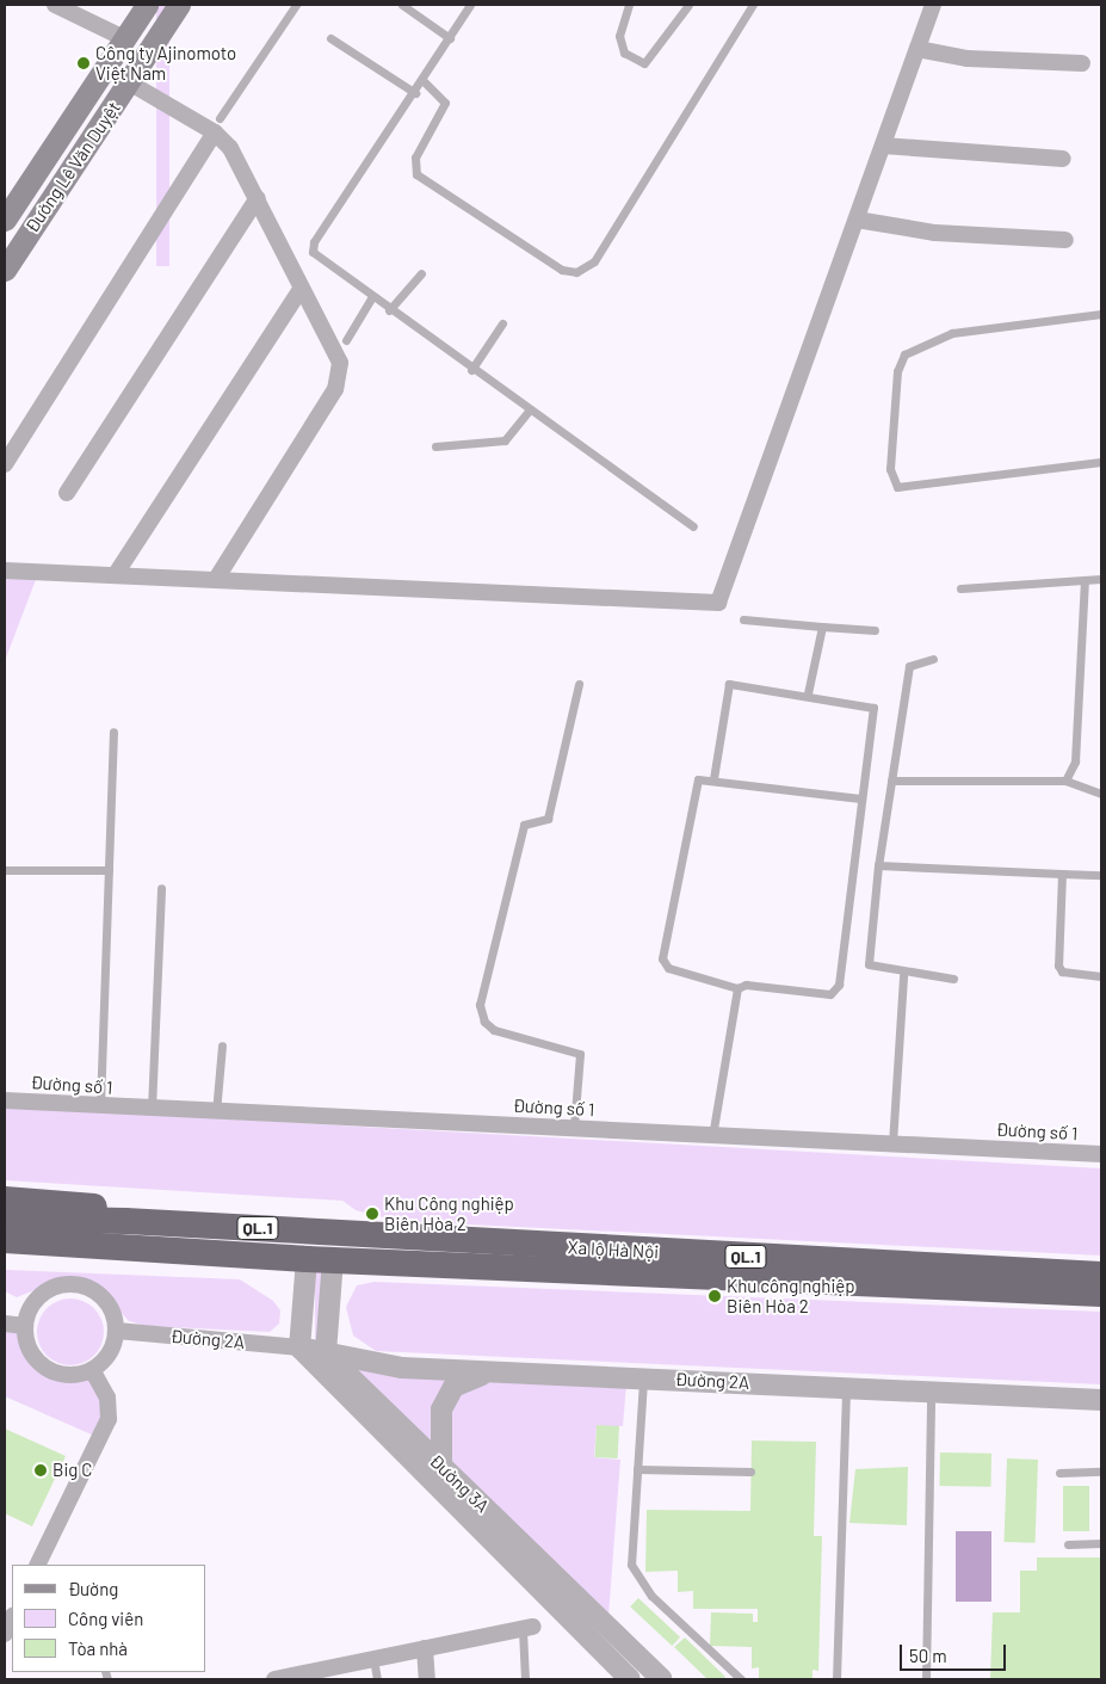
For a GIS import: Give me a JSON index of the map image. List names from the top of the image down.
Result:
{
  "streets": {
    "highway": ["QL.1", "Xa lộ Hà Nội"],
    "main road": ["Đường Lê Văn Duyệt"],
    "street": ["Đường số 1", "Đường 2A", "Đường 3A"]
  },
  "crossings": [
    ["QL.1", "Xa lộ Hà Nội"],
    ["Đường 2A", "Đường 3A"]
  ],
  "places": [
    "Công ty Ajinomoto Việt Nam",
    "Khu Công nghiệp Biên Hòa 2",
    "Khu công nghiệp Biên Hòa 2",
    "Big C"
  ],
  "legend": ["Đường", "Công viên", "Tòa nhà"],
  "scale_bar": "50 m"
}
